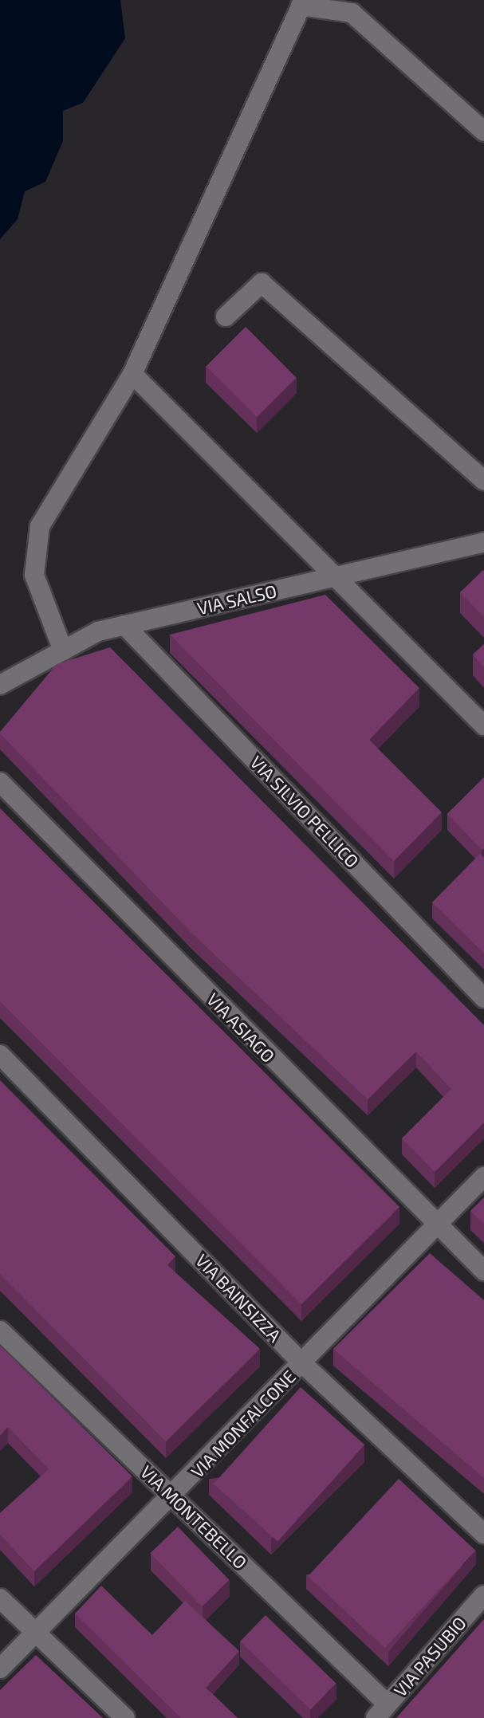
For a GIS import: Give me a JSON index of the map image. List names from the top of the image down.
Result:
{
  "streets": {
    "street": [
      "VIA SALSO",
      "VIA SILVIO PELLICO",
      "VIA ASIAGO",
      "VIA BAINSIZZA",
      "VIA MONFALCONE",
      "VIA MONTEBELLO",
      "VIA PASUBIO"
    ]
  },
  "crossings": [
    ["VIA SALSO", "VIA SILVIO PELLICO"],
    ["VIA ASIAGO", "VIA MONFALCONE"],
    ["VIA BAINSIZZA", "VIA MONFALCONE"],
    ["VIA MONFALCONE", "VIA MONTEBELLO"],
    ["VIA MONTEBELLO", "VIA PASUBIO"]
  ]
}
